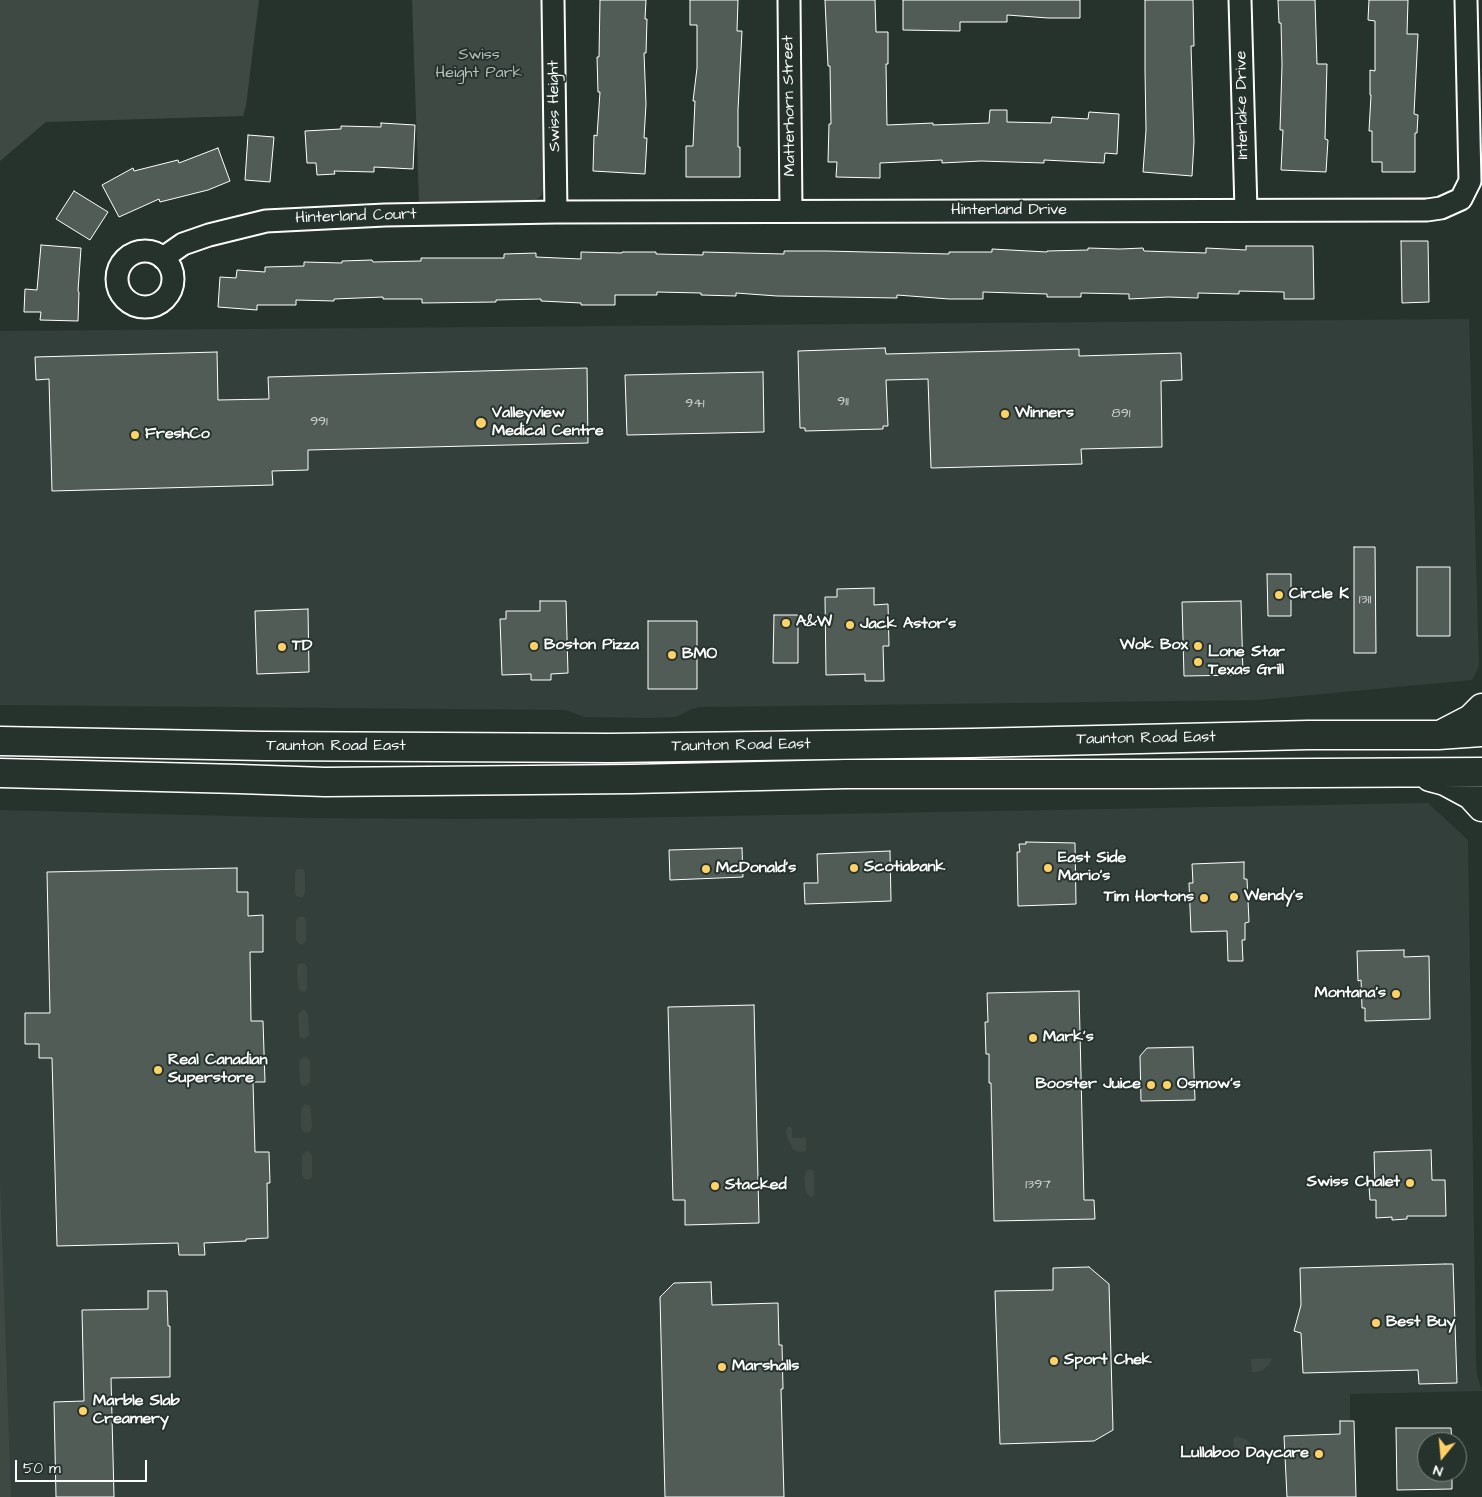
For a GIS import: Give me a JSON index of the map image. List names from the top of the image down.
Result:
{
  "streets": {
    "main road": ["Taunton Road East"],
    "street": [
      "Interlake Drive",
      "Swiss Height",
      "Matterhorn Street",
      "Hinterland Drive",
      "Hinterland Court"
    ]
  },
  "crossings": [
    ["Interlake Drive", "Hinterland Drive"],
    ["Swiss Height", "Hinterland Drive"],
    ["Swiss Height", "Hinterland Court"],
    ["Matterhorn Street", "Hinterland Drive"],
    ["Hinterland Drive", "Hinterland Court"]
  ],
  "parks": ["Swiss Height Park"],
  "places": [
    "Winners",
    "Valleyview Medical Centre",
    "FreshCo",
    "Circle K",
    "A&W",
    "Jack Astor's",
    "Boston Pizza",
    "Wok Box",
    "TD",
    "BMO",
    "Lone Star Texas Grill",
    "Scotiabank",
    "East Side Mario's",
    "McDonald's",
    "Wendy's",
    "Tim Hortons",
    "Montana's",
    "Mark's",
    "Real Canadian Superstore",
    "Booster Juice",
    "Osmow's",
    "Swiss Chalet",
    "Stacked",
    "Best Buy",
    "Sport Chek",
    "Marshalls",
    "Marble Slab Creamery",
    "Lullaboo Daycare"
  ],
  "house_numbers": [
    "911",
    "941",
    "891",
    "991",
    "1311",
    "1397"
  ],
  "scale_bar": "50 m",
  "north": "bottom"
}
